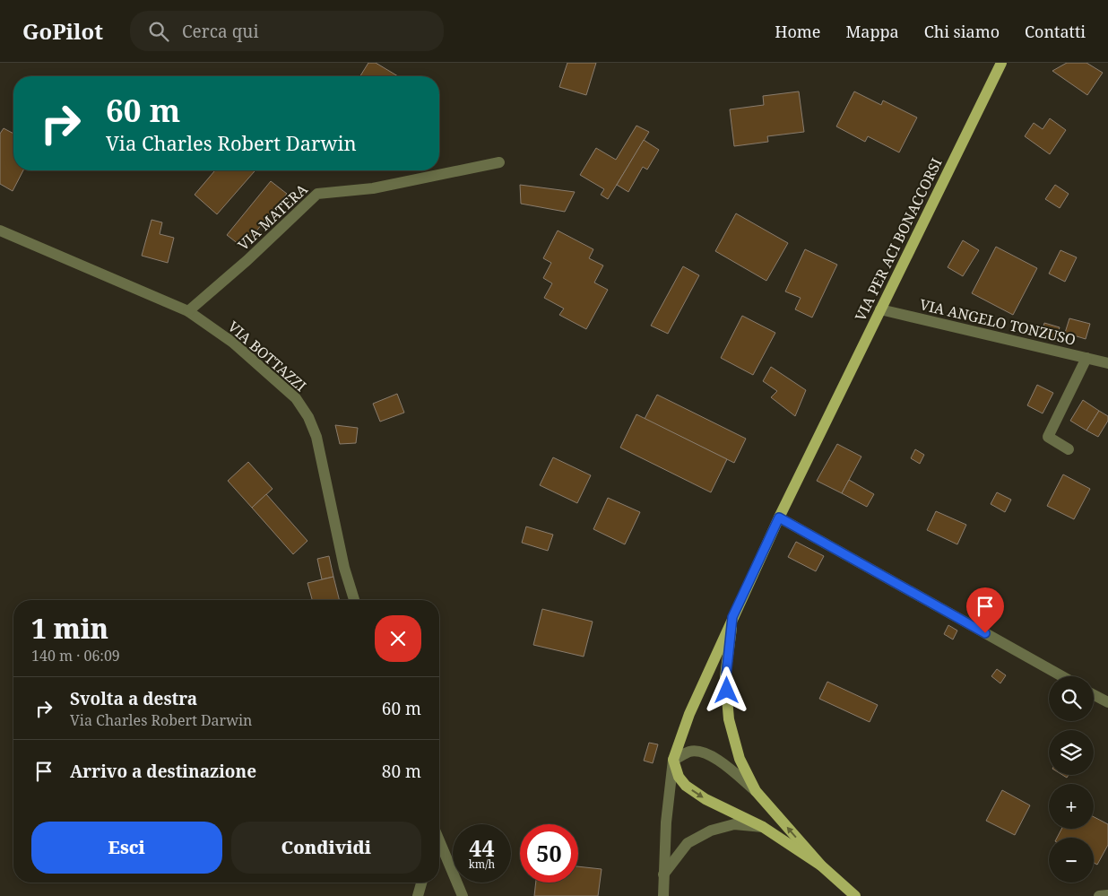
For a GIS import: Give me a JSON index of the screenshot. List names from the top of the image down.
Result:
{
  "streets": {
    "main road": ["VIA PER ACI BONACCORSI"],
    "street": ["VIA MATERA", "VIA ANGELO TONZUSO", "VIA BOTTAZZI"]
  },
  "crossings": [
    ["VIA MATERA", "VIA BOTTAZZI"],
    ["VIA PER ACI BONACCORSI", "VIA ANGELO TONZUSO"]
  ],
  "page": {
    "header": "GoPilot",
    "search": "Cerca qui",
    "nav": [
      "Home",
      "Mappa",
      "Chi siamo",
      "Contatti"
    ],
    "turn": ["60 m", "Via Charles Robert Darwin"],
    "heading": ["1 min", "140 m · 06:09"],
    "map_buttons": ["+", "−"],
    "list": [
      {
        "name": "Svolta a destra",
        "note": "Via Charles Robert Darwin",
        "value": "60 m"
      },
      {
        "name": "Arrivo a destinazione",
        "value": "80 m"
      }
    ],
    "buttons": ["Esci", "Condividi"],
    "speed": "44 km/h",
    "limit": "50"
  }
}
